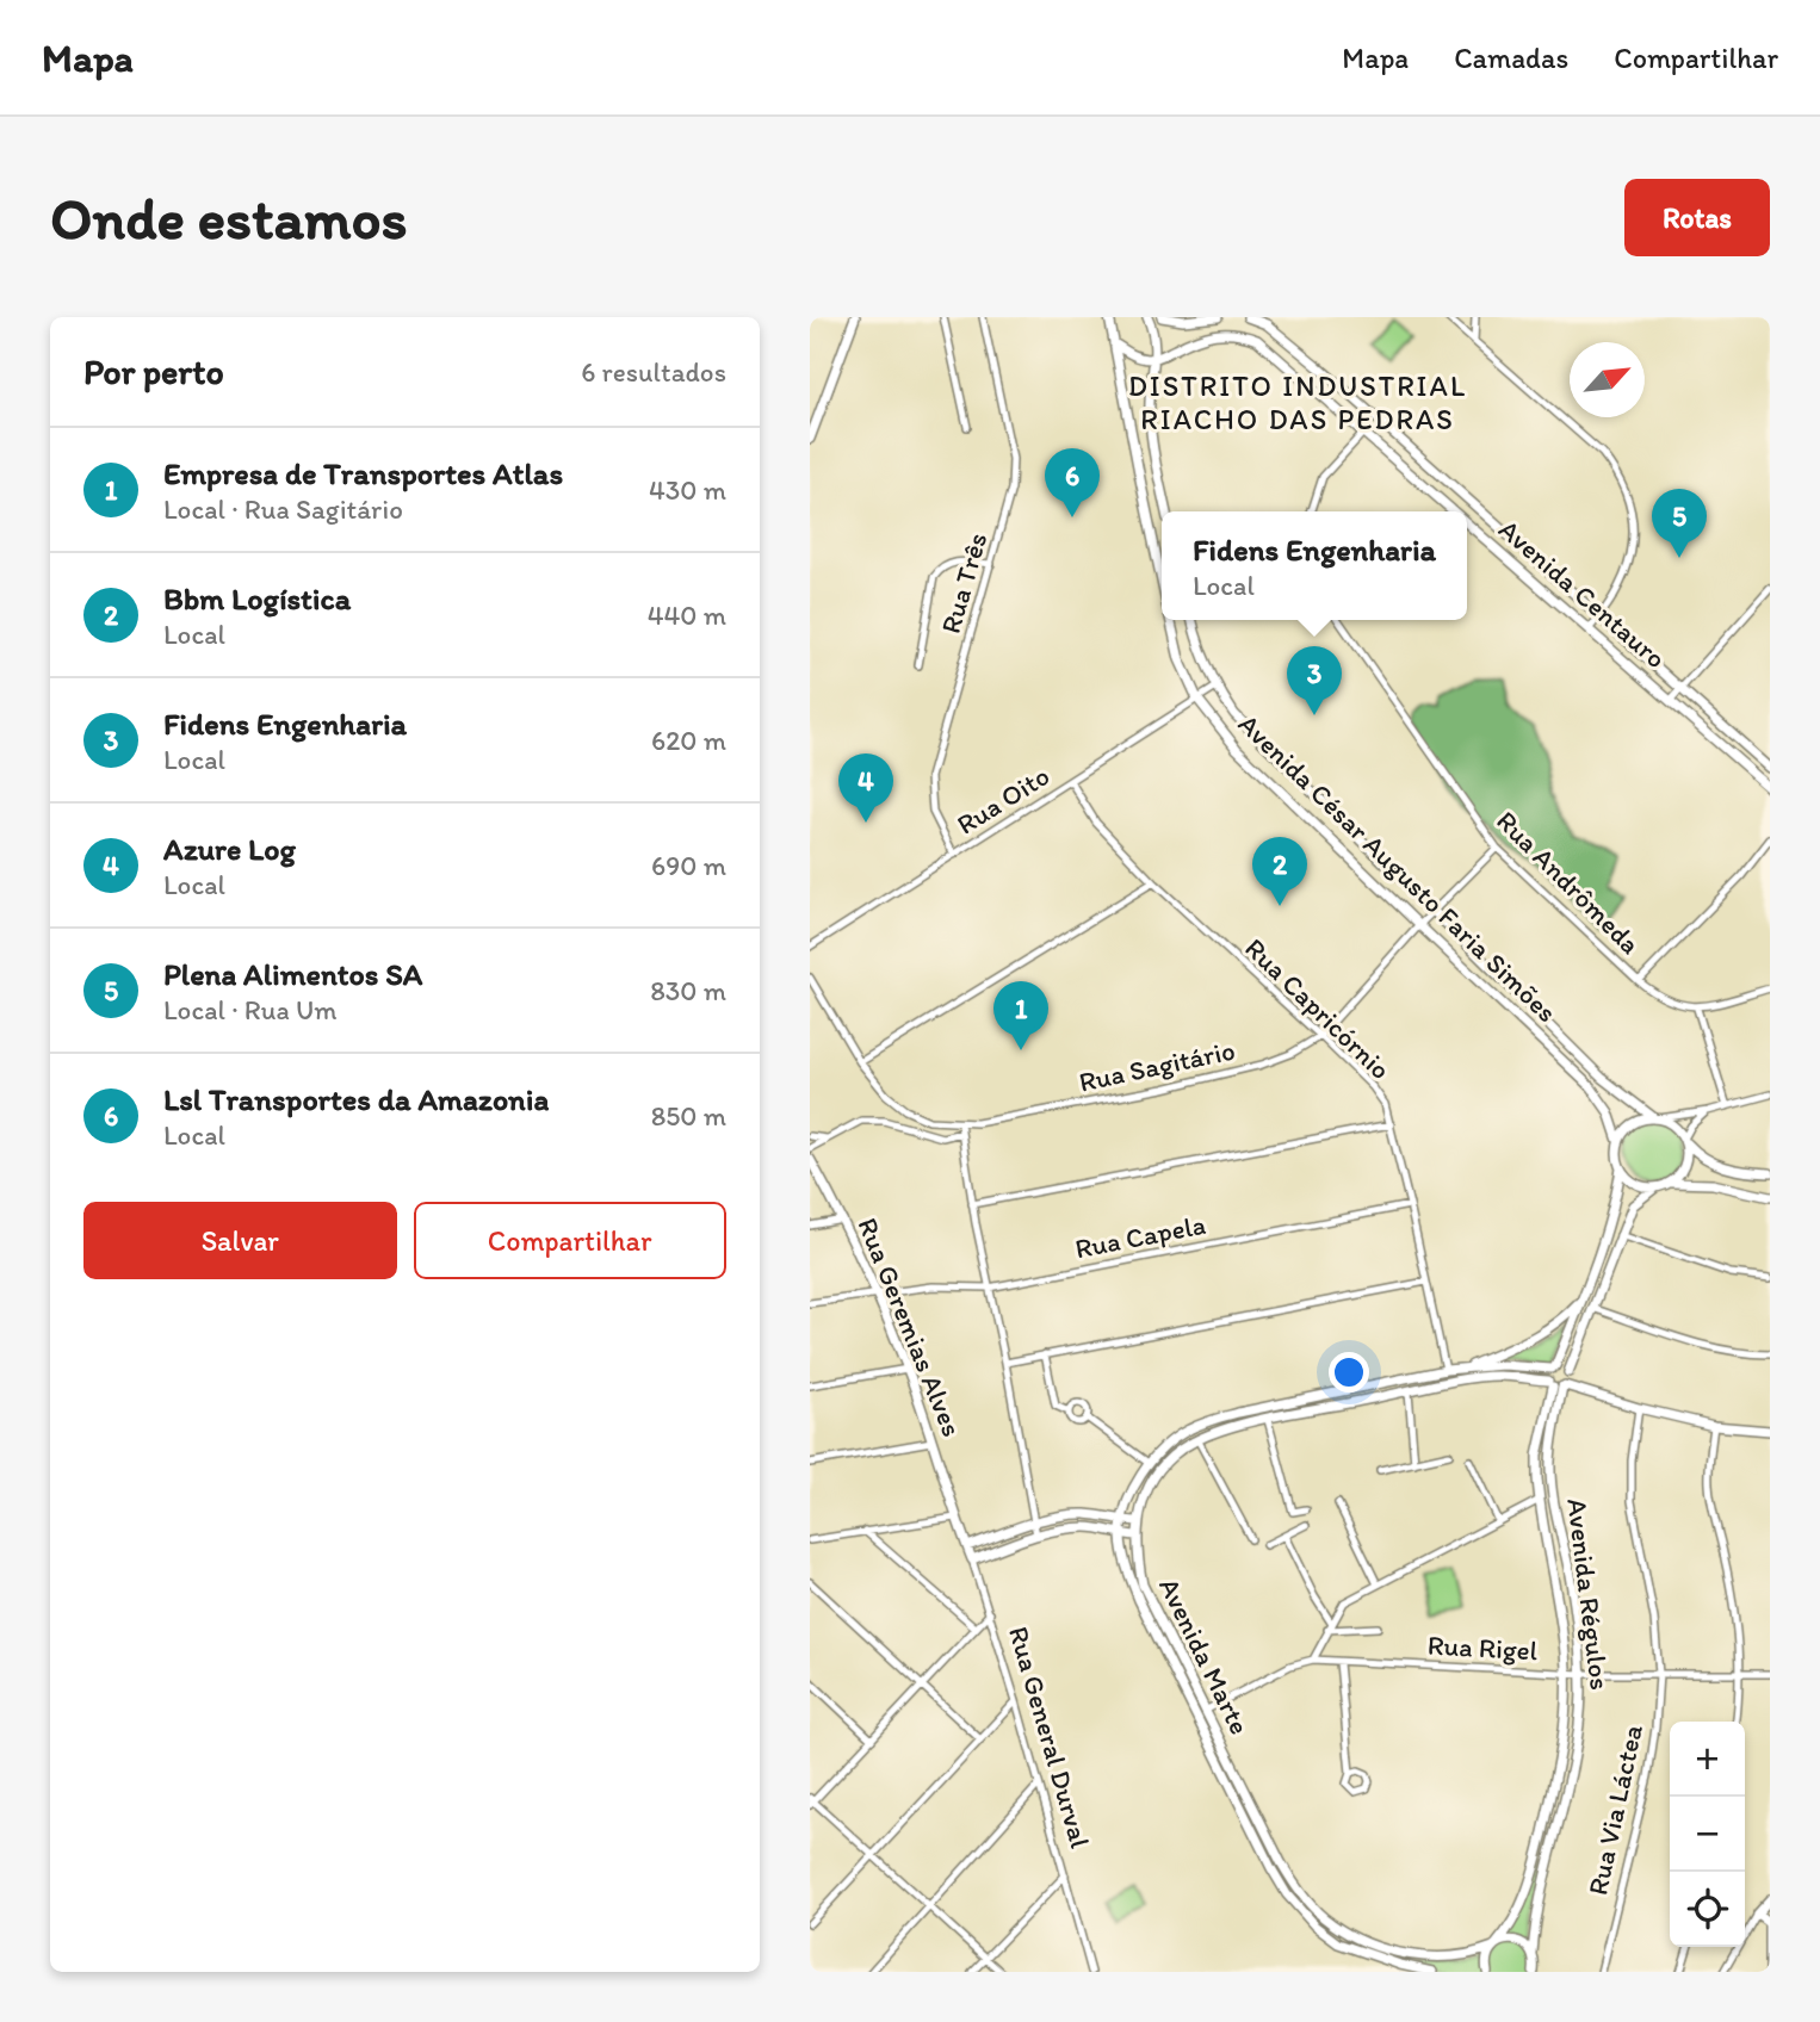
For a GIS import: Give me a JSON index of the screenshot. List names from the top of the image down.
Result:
{
  "streets": {
    "street": [
      "Rua Três",
      "Avenida Centauro",
      "Rua Oito",
      "Avenida César Augusto Faria Simões",
      "Rua Andrômeda",
      "Rua Capricórnio",
      "Rua Sagitário",
      "Rua Capela",
      "Rua Geremias Alves",
      "Avenida Régulos",
      "Rua Rigel",
      "Avenida Marte",
      "Rua General Durval",
      "Rua Via Láctea"
    ]
  },
  "crossings": [
    ["Rua Três", "Rua Oito"],
    ["Rua Oito", "Avenida César Augusto Faria Simões"],
    ["Rua Oito", "Rua Capricórnio"],
    ["Avenida César Augusto Faria Simões", "Rua Sagitário"],
    ["Avenida César Augusto Faria Simões", "Avenida Régulos"],
    ["Rua Andrômeda", "Rua Sagitário"],
    ["Rua Capricórnio", "Rua Sagitário"],
    ["Rua Capricórnio", "Rua Capela"],
    ["Rua Capricórnio", "Avenida Marte"],
    ["Rua Capela", "Rua Geremias Alves"],
    ["Rua Geremias Alves", "Rua General Durval"],
    ["Avenida Régulos", "Rua Rigel"],
    ["Avenida Régulos", "Avenida Marte"],
    ["Rua Rigel", "Avenida Marte"],
    ["Rua Rigel", "Rua Via Láctea"]
  ],
  "districts": ["DISTRITO INDUSTRIAL RIACHO DAS PEDRAS"],
  "north": "top right",
  "page": {
    "header": "Mapa",
    "nav": ["Mapa", "Camadas", "Compartilhar"],
    "buttons": [
      "Rotas",
      ["Salvar", "Compartilhar"]
    ],
    "title": "Onde estamos",
    "heading": ["Por perto", "6 resultados"],
    "list": [
      {
        "mark": "1",
        "name": "Empresa de Transportes Atlas",
        "note": "Local · Rua Sagitário",
        "value": "430 m"
      },
      {
        "mark": "2",
        "name": "Bbm Logística",
        "note": "Local",
        "value": "440 m"
      },
      {
        "mark": "3",
        "name": "Fidens Engenharia",
        "note": "Local",
        "value": "620 m"
      },
      {
        "mark": "4",
        "name": "Azure Log",
        "note": "Local",
        "value": "690 m"
      },
      {
        "mark": "5",
        "name": "Plena Alimentos SA",
        "note": "Local · Rua Um",
        "value": "830 m"
      },
      {
        "mark": "6",
        "name": "Lsl Transportes da Amazonia",
        "note": "Local",
        "value": "850 m"
      }
    ],
    "pins": [
      "6",
      "5",
      "3",
      "4",
      "2",
      "1"
    ],
    "popup": ["Fidens Engenharia", "Local"],
    "map_buttons": ["+", "−"]
  }
}
